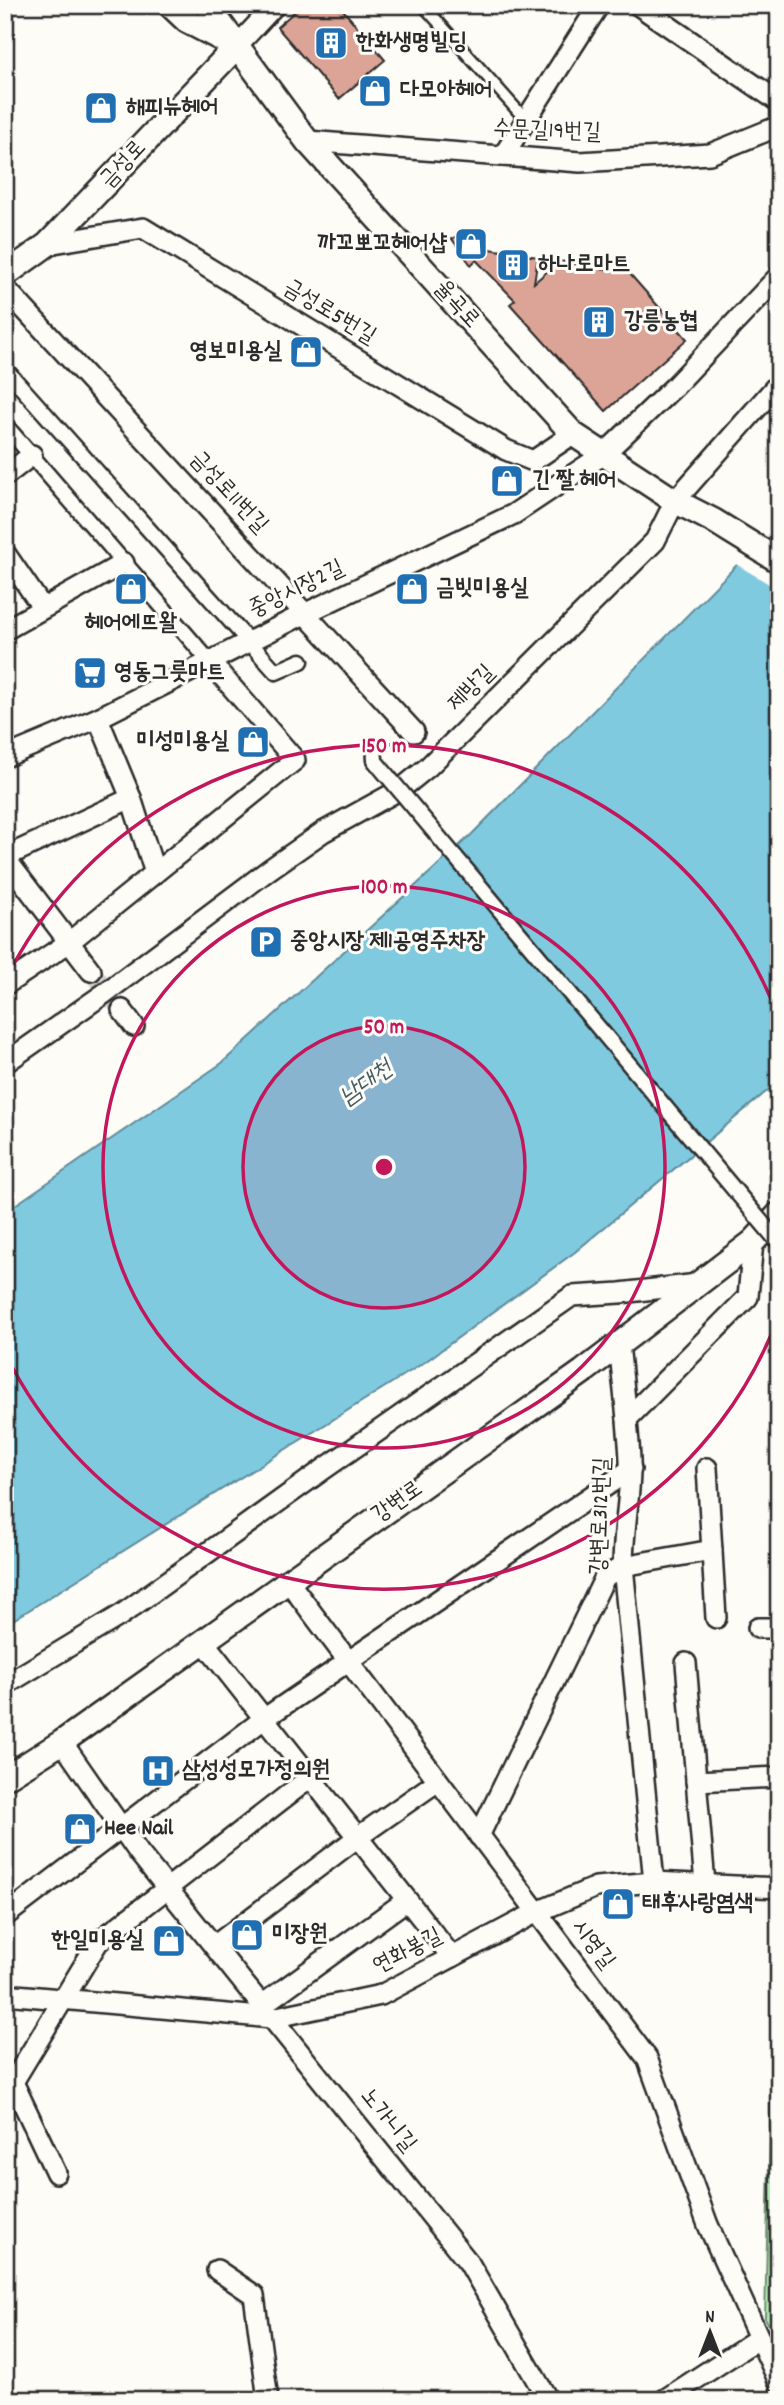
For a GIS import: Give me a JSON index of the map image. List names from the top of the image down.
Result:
{
  "streets": {
    "street": [
      "수문길19번길",
      "금성로",
      "율곡로",
      "금성로5번길",
      "금성로11번길",
      "중앙시장2길",
      "제방길",
      "강변로",
      "강변로312번길",
      "시영길",
      "연화봉길",
      "노가니길"
    ]
  },
  "crossings": [
    ["수문길19번길", "율곡로"],
    ["금성로", "율곡로"],
    ["금성로", "금성로5번길"],
    ["율곡로", "금성로5번길"],
    ["율곡로", "중앙시장2길"],
    ["율곡로", "제방길"],
    ["금성로11번길", "중앙시장2길"],
    ["강변로", "강변로312번길"],
    ["강변로", "시영길"],
    ["강변로", "노가니길"],
    ["강변로312번길", "연화봉길"],
    ["시영길", "연화봉길"],
    ["연화봉길", "노가니길"]
  ],
  "water": ["남대천"],
  "places": {
    "building": ["한화생명빌딩", "하나로마트", "강릉농협"],
    "shop": [
      "다모아헤어",
      "해피뉴헤어",
      "까꼬뽀꼬헤어샵",
      "영보미용실",
      "긴 짤 헤어",
      "헤어에뜨왈",
      "금빗미용실",
      "미성미용실",
      "Hee Nail",
      "태후사랑염색",
      "미장원",
      "한일미용실"
    ],
    "supermarket": ["영동그릇마트"],
    "parking": ["중앙시장 제1공영주차장"],
    "hospital": ["삼성성모가정의원"]
  },
  "north": "top",
  "rings": ["150 m", "100 m", "50 m"]
}
